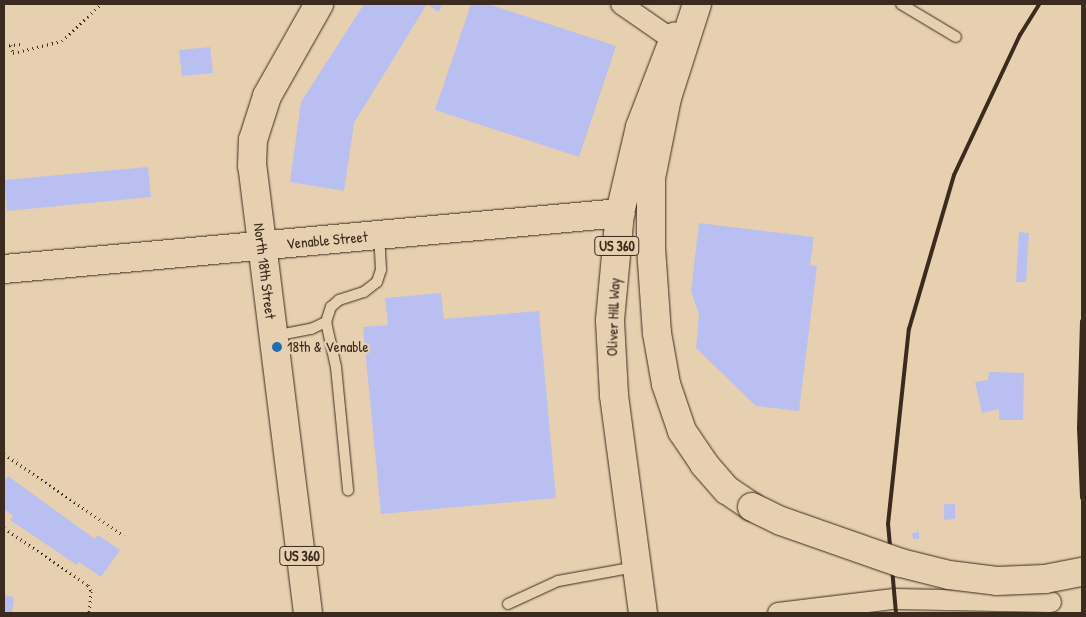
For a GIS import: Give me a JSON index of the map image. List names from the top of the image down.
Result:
{
  "streets": {
    "main road": [
      "Venable Street",
      "US 360",
      "North 18th Street",
      "Oliver Hill Way"
    ]
  },
  "crossings": [
    ["Venable Street", "North 18th Street"],
    ["Venable Street", "Oliver Hill Way"]
  ],
  "places": ["18th & Venable"]
}
